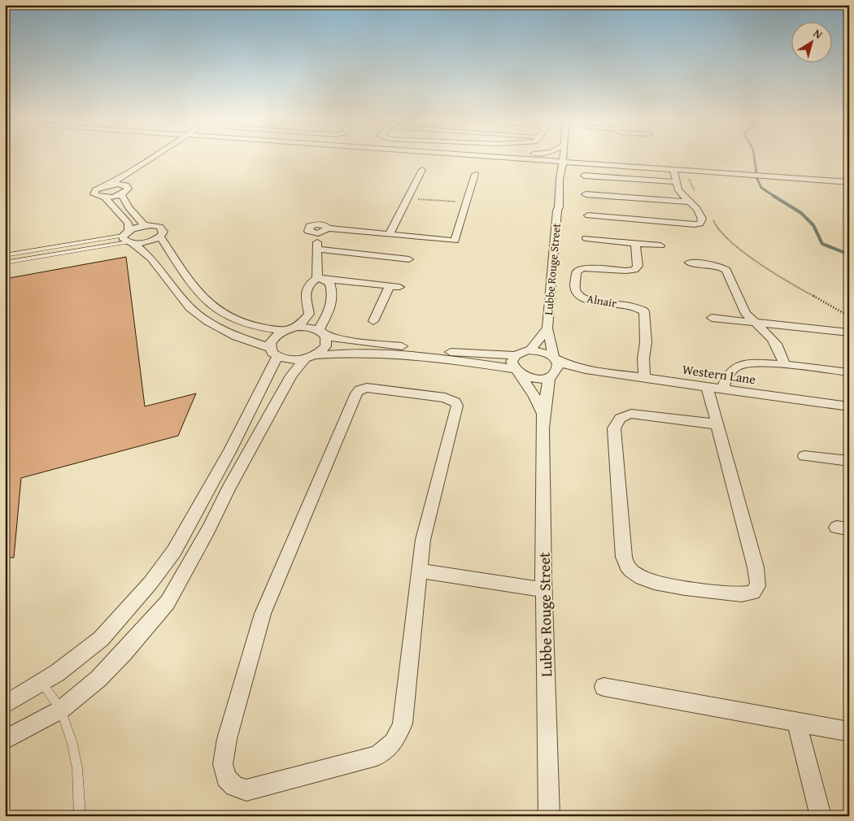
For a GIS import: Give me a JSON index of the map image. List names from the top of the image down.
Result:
{
  "streets": {
    "street": ["Lubbe Rouge Street", "Alnair", "Western Lane"]
  },
  "crossings": [
    ["Lubbe Rouge Street", "Western Lane"],
    ["Alnair", "Western Lane"]
  ],
  "north": "top right"
}
